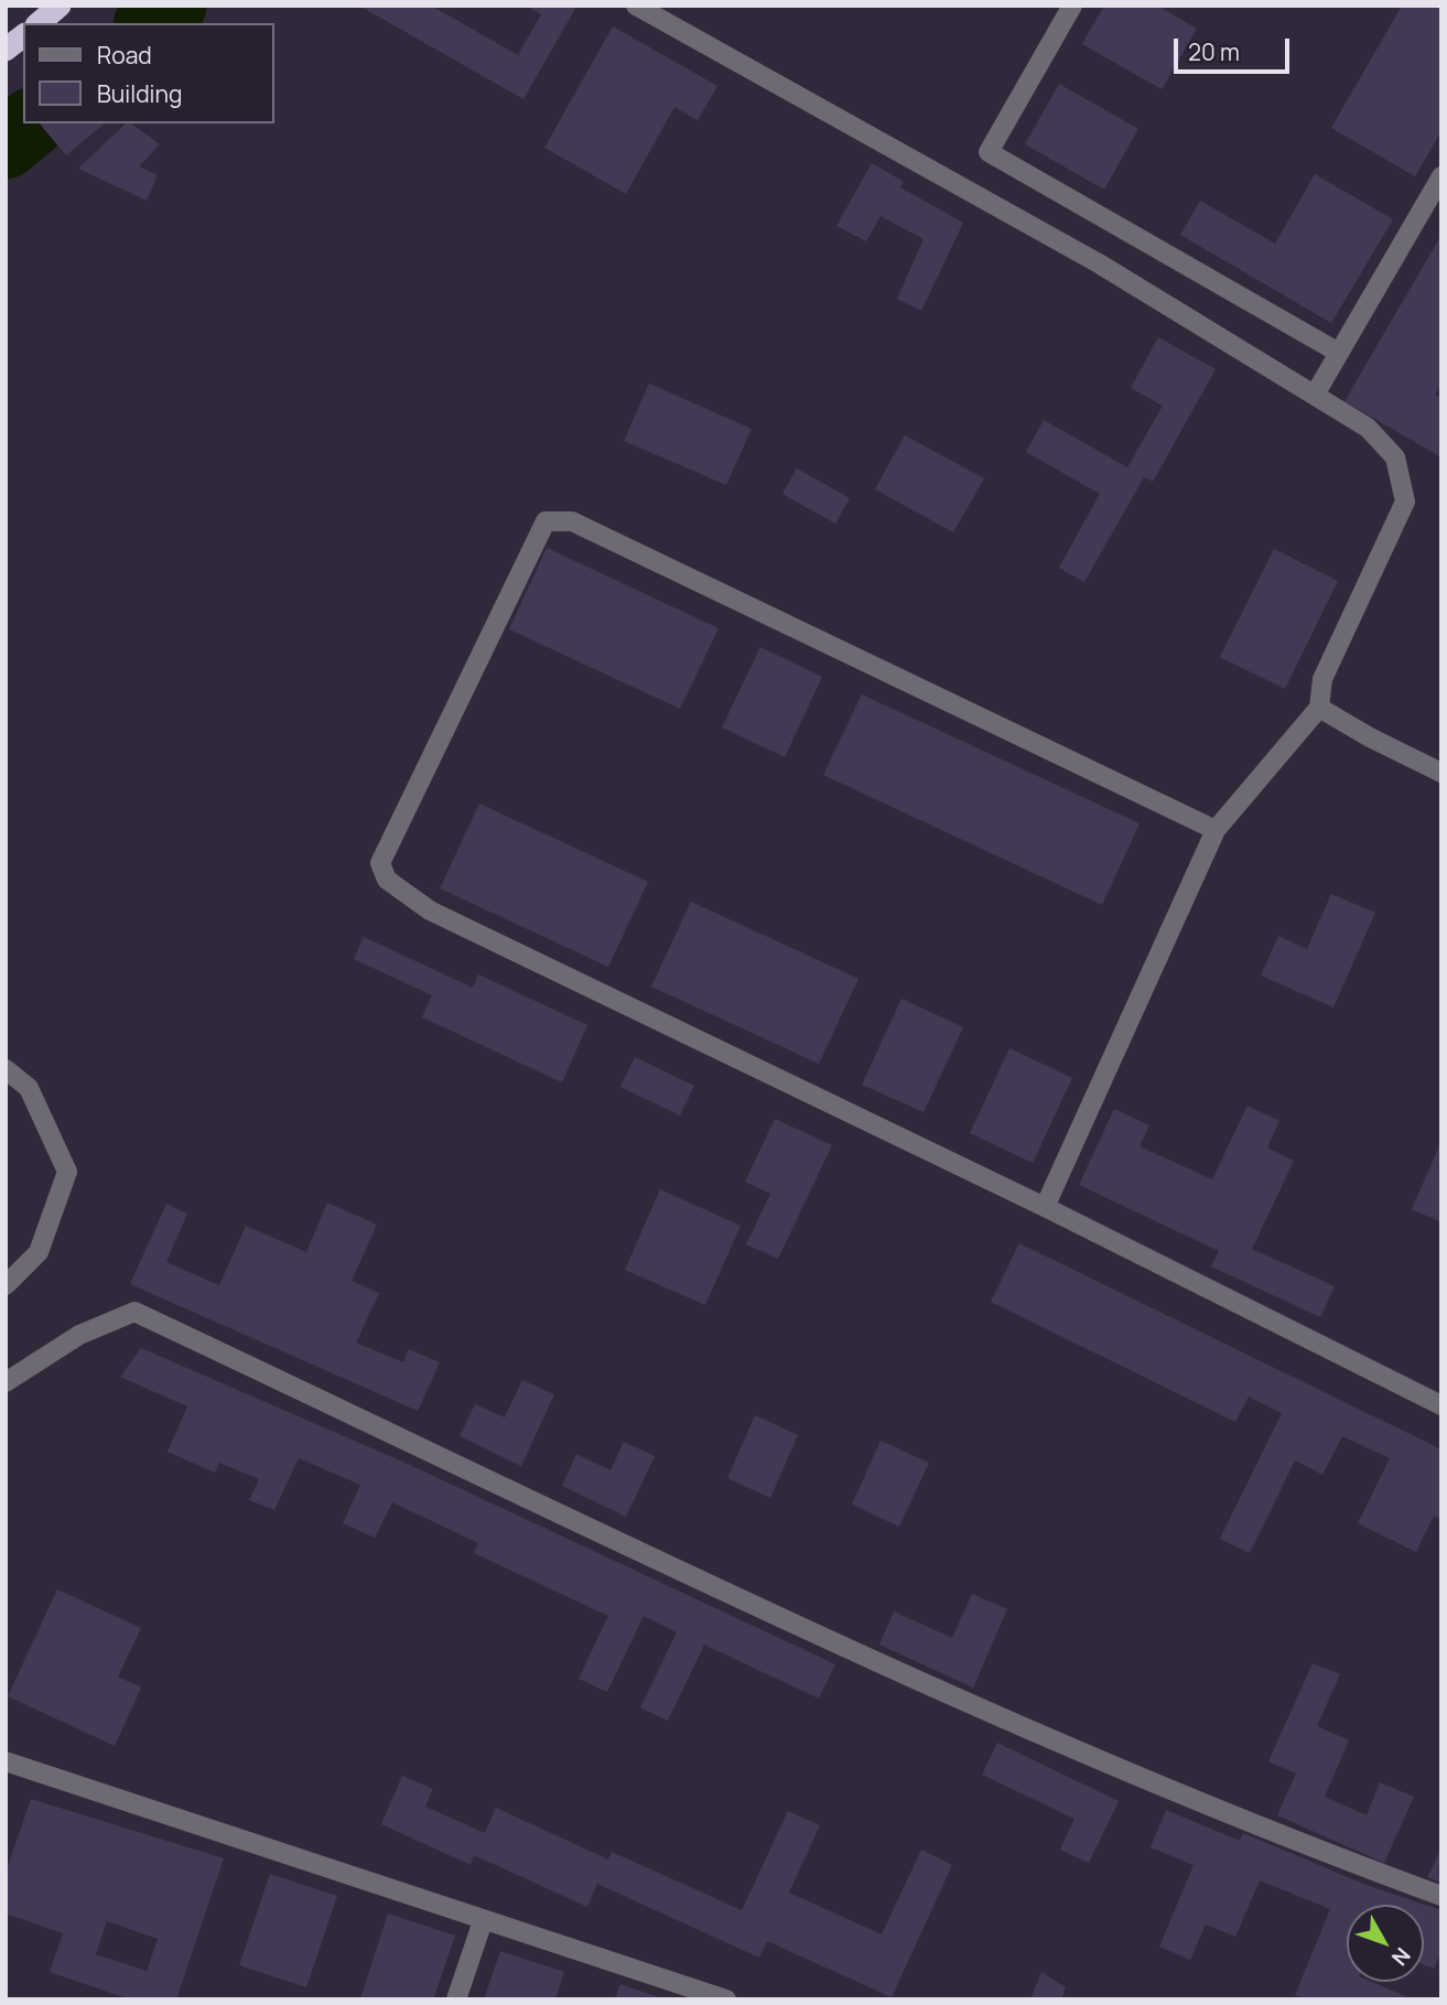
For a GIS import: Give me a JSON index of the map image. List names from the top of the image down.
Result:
{
  "legend": ["Road", "Building"],
  "scale_bar": "20 m",
  "north": "bottom right"
}
